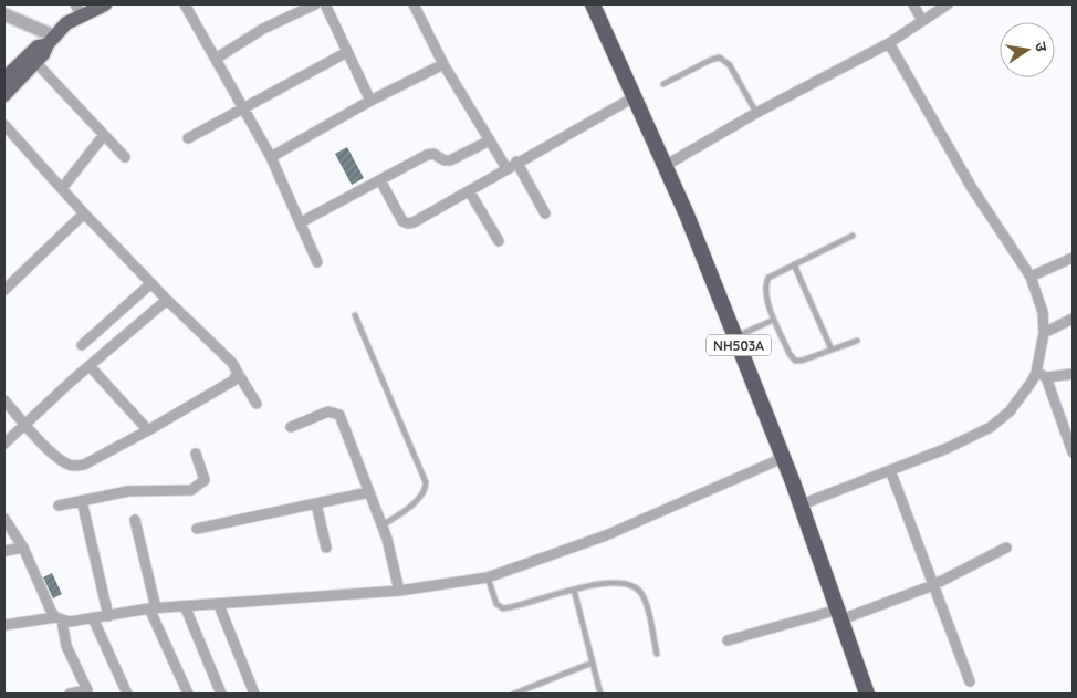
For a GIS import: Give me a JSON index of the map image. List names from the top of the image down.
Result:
{
  "streets": {
    "highway": ["NH503A"]
  },
  "north": "right"
}
